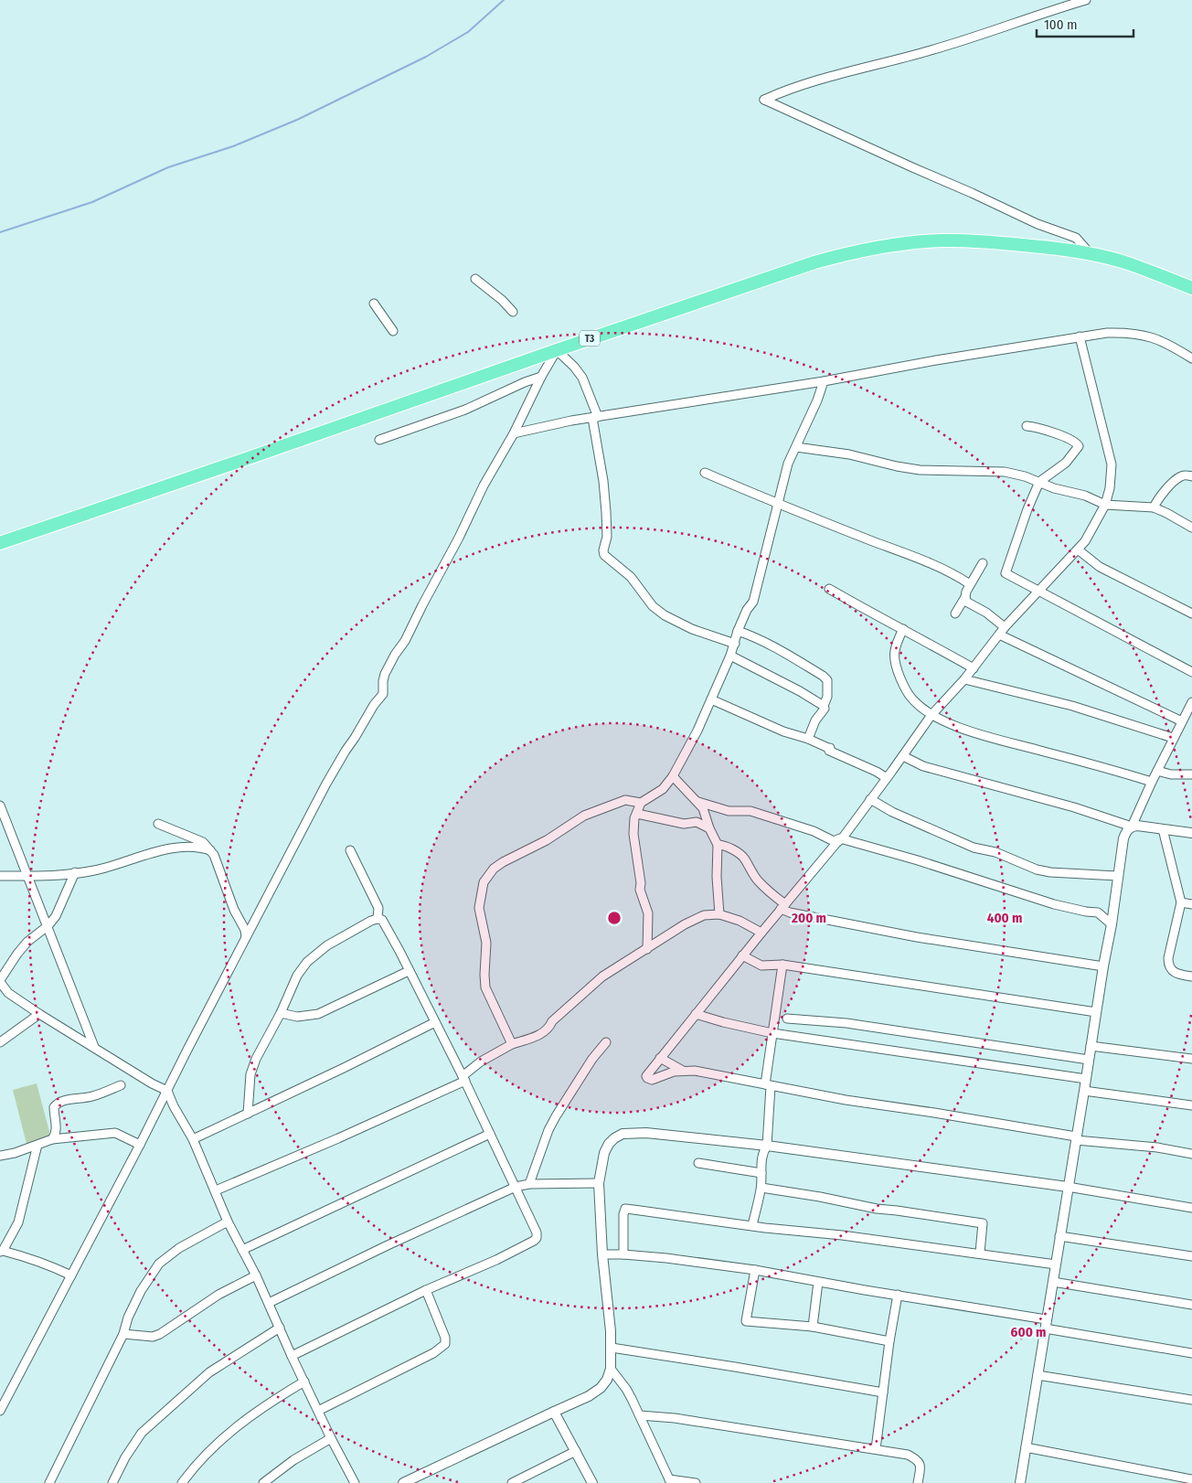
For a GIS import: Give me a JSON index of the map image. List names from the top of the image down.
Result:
{
  "streets": {
    "highway": ["T3"]
  },
  "scale_bar": "100 m",
  "rings": ["200 m", "400 m", "600 m"]
}
